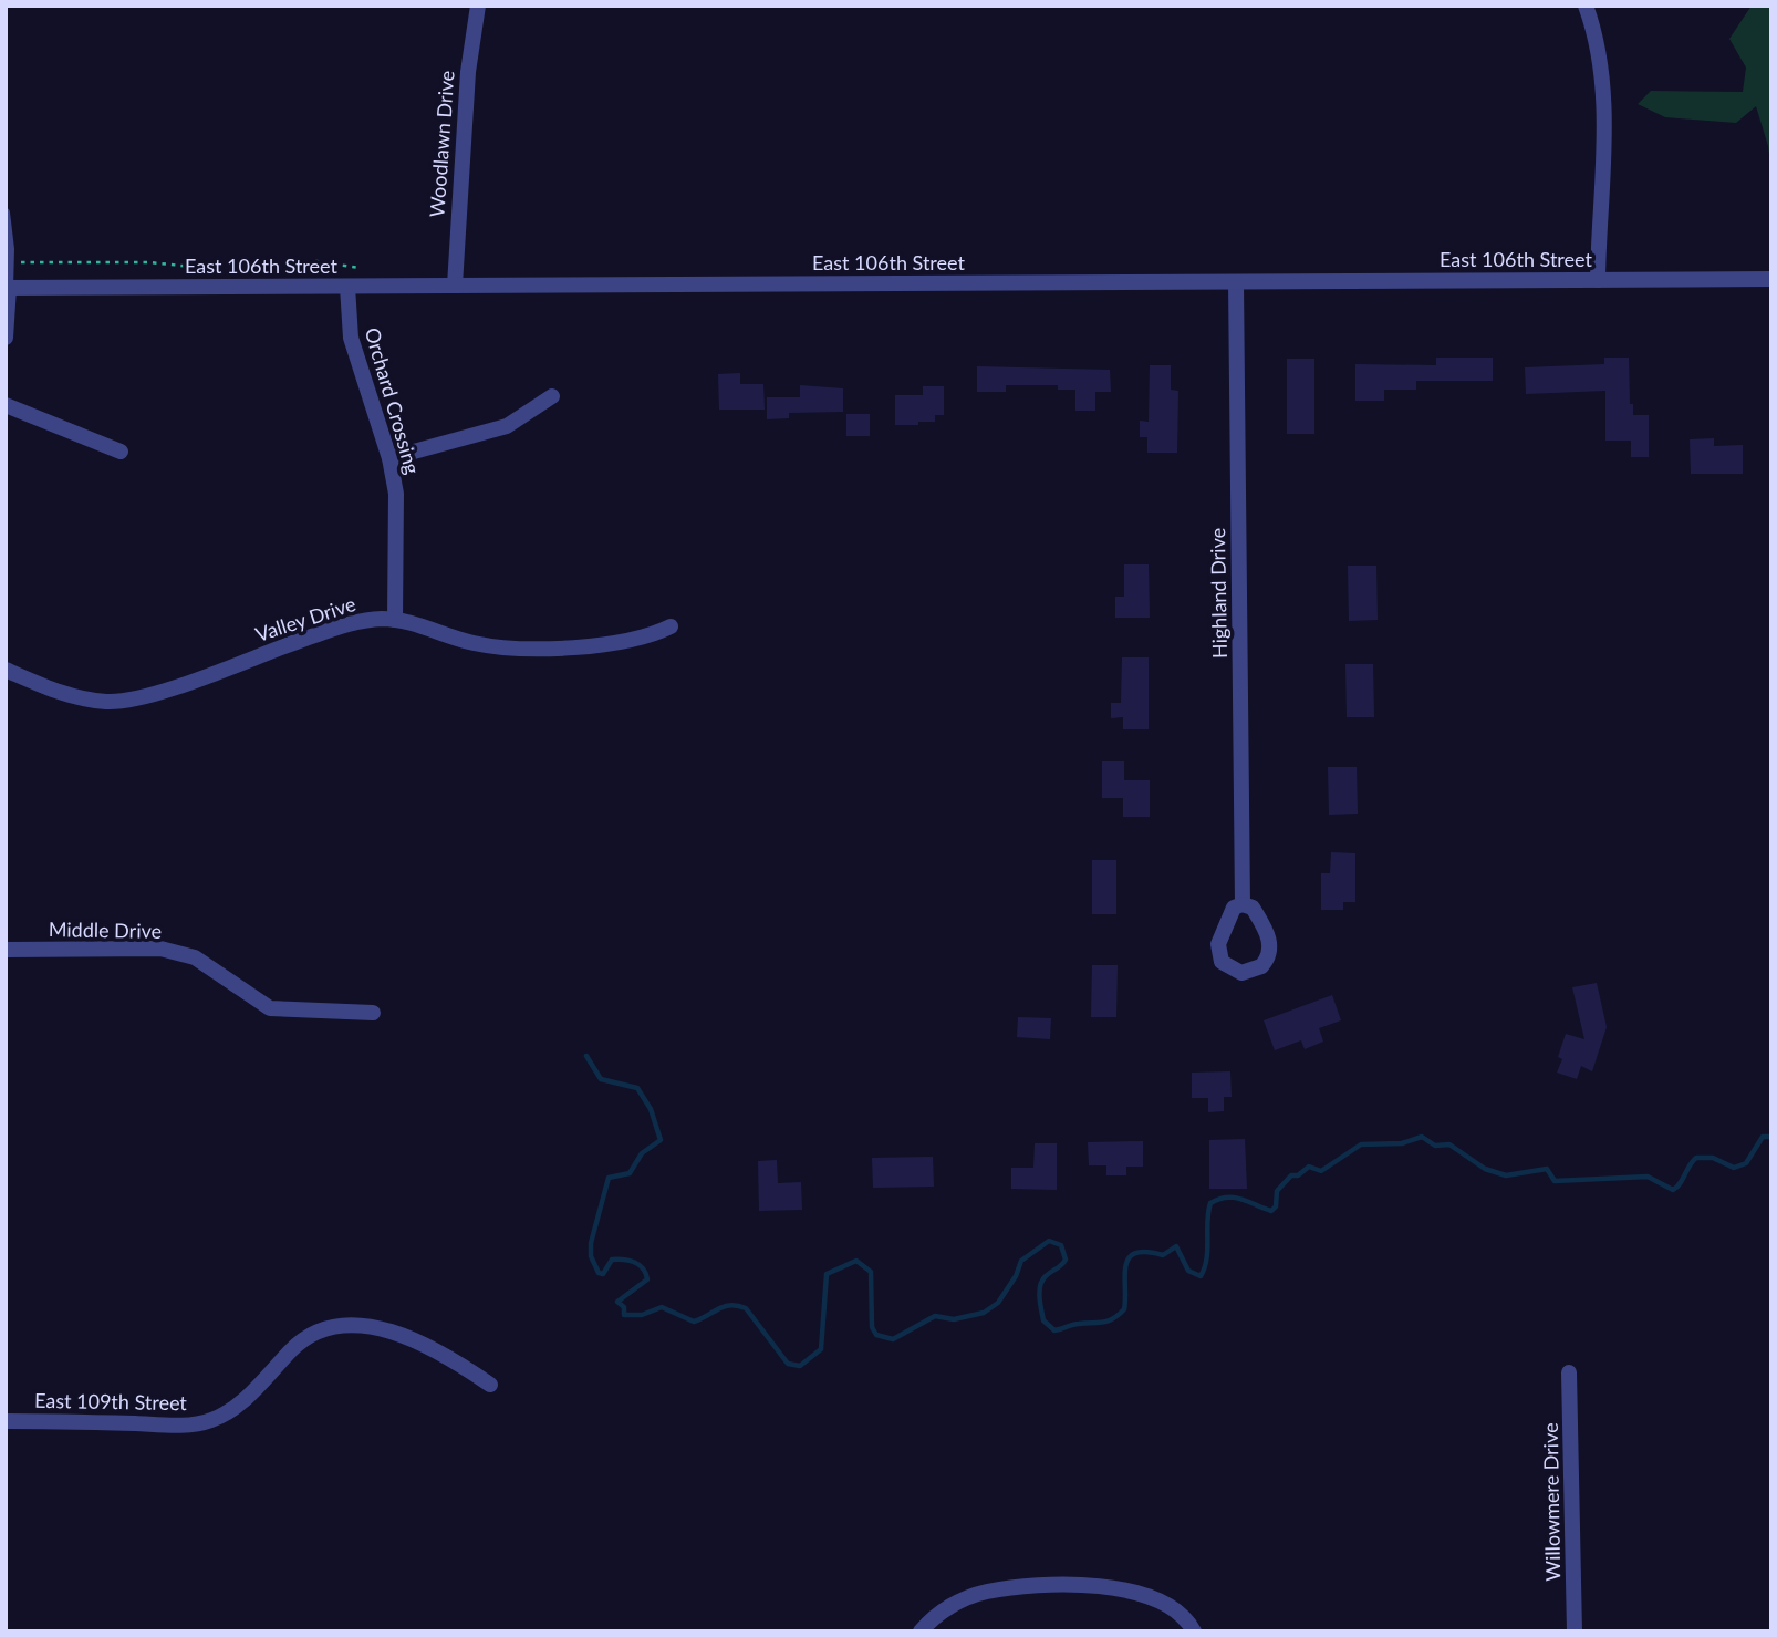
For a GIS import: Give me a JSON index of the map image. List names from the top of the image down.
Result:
{
  "streets": {
    "street": [
      "Woodlawn Drive",
      "East 106th Street",
      "Orchard Crossing",
      "Highland Drive",
      "Valley Drive",
      "Middle Drive",
      "East 109th Street",
      "Willowmere Drive"
    ]
  },
  "crossings": [
    ["Woodlawn Drive", "East 106th Street"],
    ["East 106th Street", "Orchard Crossing"],
    ["East 106th Street", "Highland Drive"],
    ["Orchard Crossing", "Valley Drive"]
  ]
}
